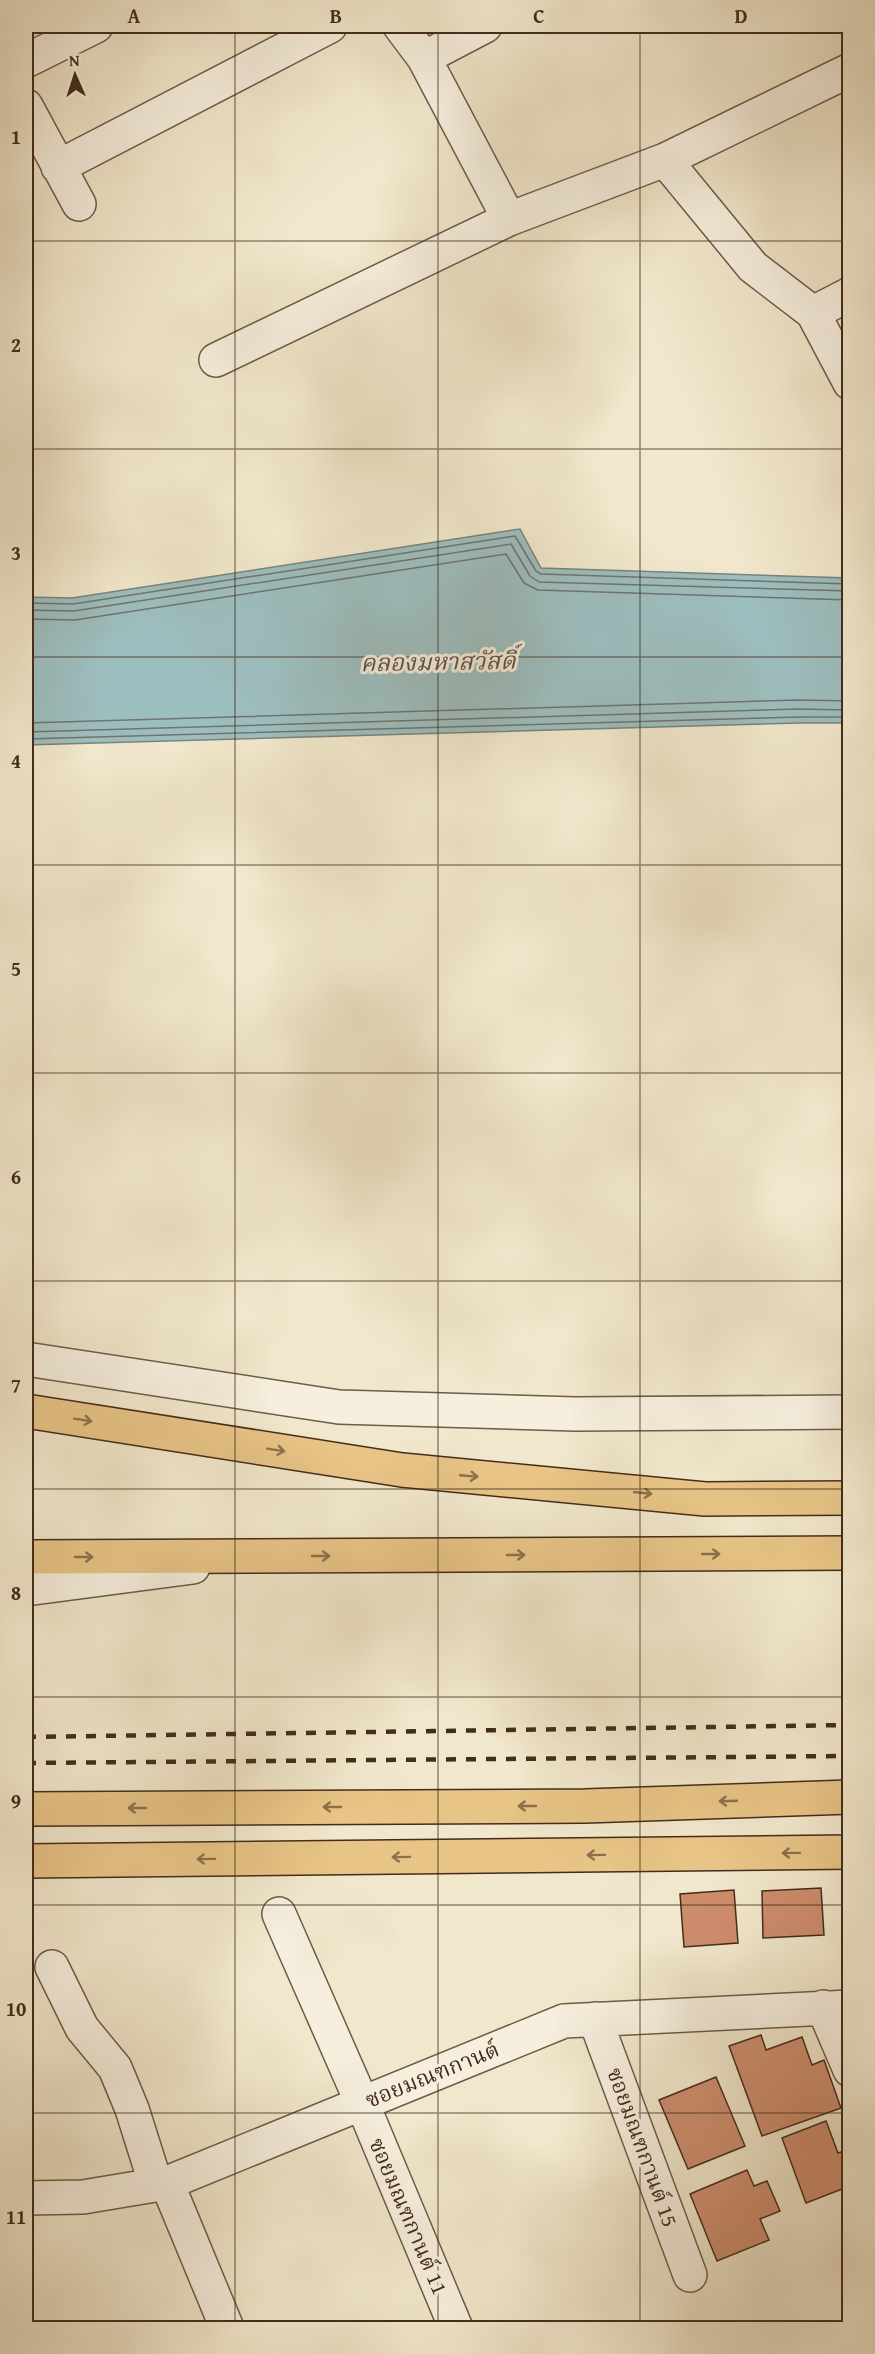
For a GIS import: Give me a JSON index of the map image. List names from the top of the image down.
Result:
{
  "streets": {
    "street": ["ซอยมณฑกานต์", "ซอยมณฑกานต์ 15", "ซอยมณฑกานต์ 11"]
  },
  "crossings": [
    ["ซอยมณฑกานต์", "ซอยมณฑกานต์ 15"],
    ["ซอยมณฑกานต์", "ซอยมณฑกานต์ 11"]
  ],
  "water": ["คลองมหาสวัสดิ์"],
  "north": "top",
  "grid": {
    "columns": [
      "A",
      "B",
      "C",
      "D"
    ],
    "rows": [
      "1",
      "2",
      "3",
      "4",
      "5",
      "6",
      "7",
      "8",
      "9",
      "10",
      "11"
    ]
  }
}
